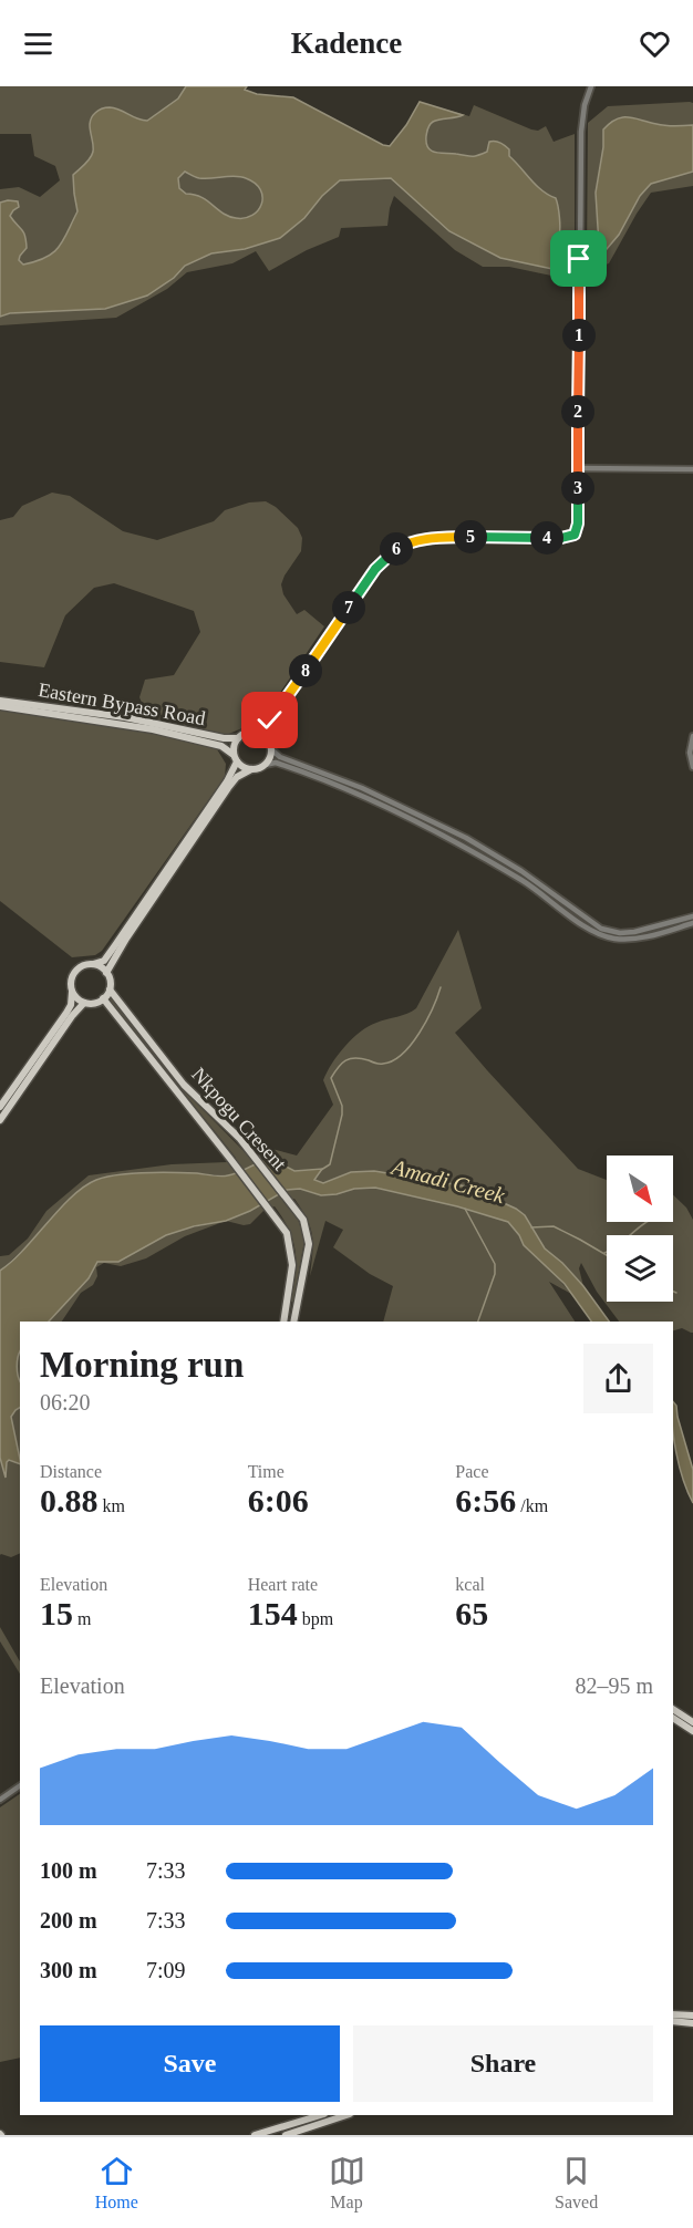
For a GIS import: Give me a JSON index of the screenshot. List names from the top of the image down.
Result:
{
  "streets": {
    "main road": ["Eastern Bypass Road", "Nkpogu Cresent"]
  },
  "water": ["Amadi Creek"],
  "north": "bottom right",
  "page": {
    "header": "Kadence",
    "pins": [
      "1",
      "2",
      "3",
      "5",
      "4",
      "6",
      "7",
      "8"
    ],
    "heading": ["Morning run", "06:20"],
    "stats": [
      ["Distance", "0.88 km"],
      ["Time", "6:06"],
      ["Pace", "6:56 /km"],
      ["Elevation", "15 m"],
      ["Heart rate", "154 bpm"],
      ["kcal", "65"]
    ],
    "chart": ["Elevation", "82–95 m"],
    "list": [
      {
        "name": "100 m",
        "note": "7:33"
      },
      {
        "name": "200 m",
        "note": "7:33"
      },
      {
        "name": "300 m",
        "note": "7:09"
      }
    ],
    "buttons": ["Save", "Share"],
    "tabs": ["Home", "Map", "Saved"]
  }
}
